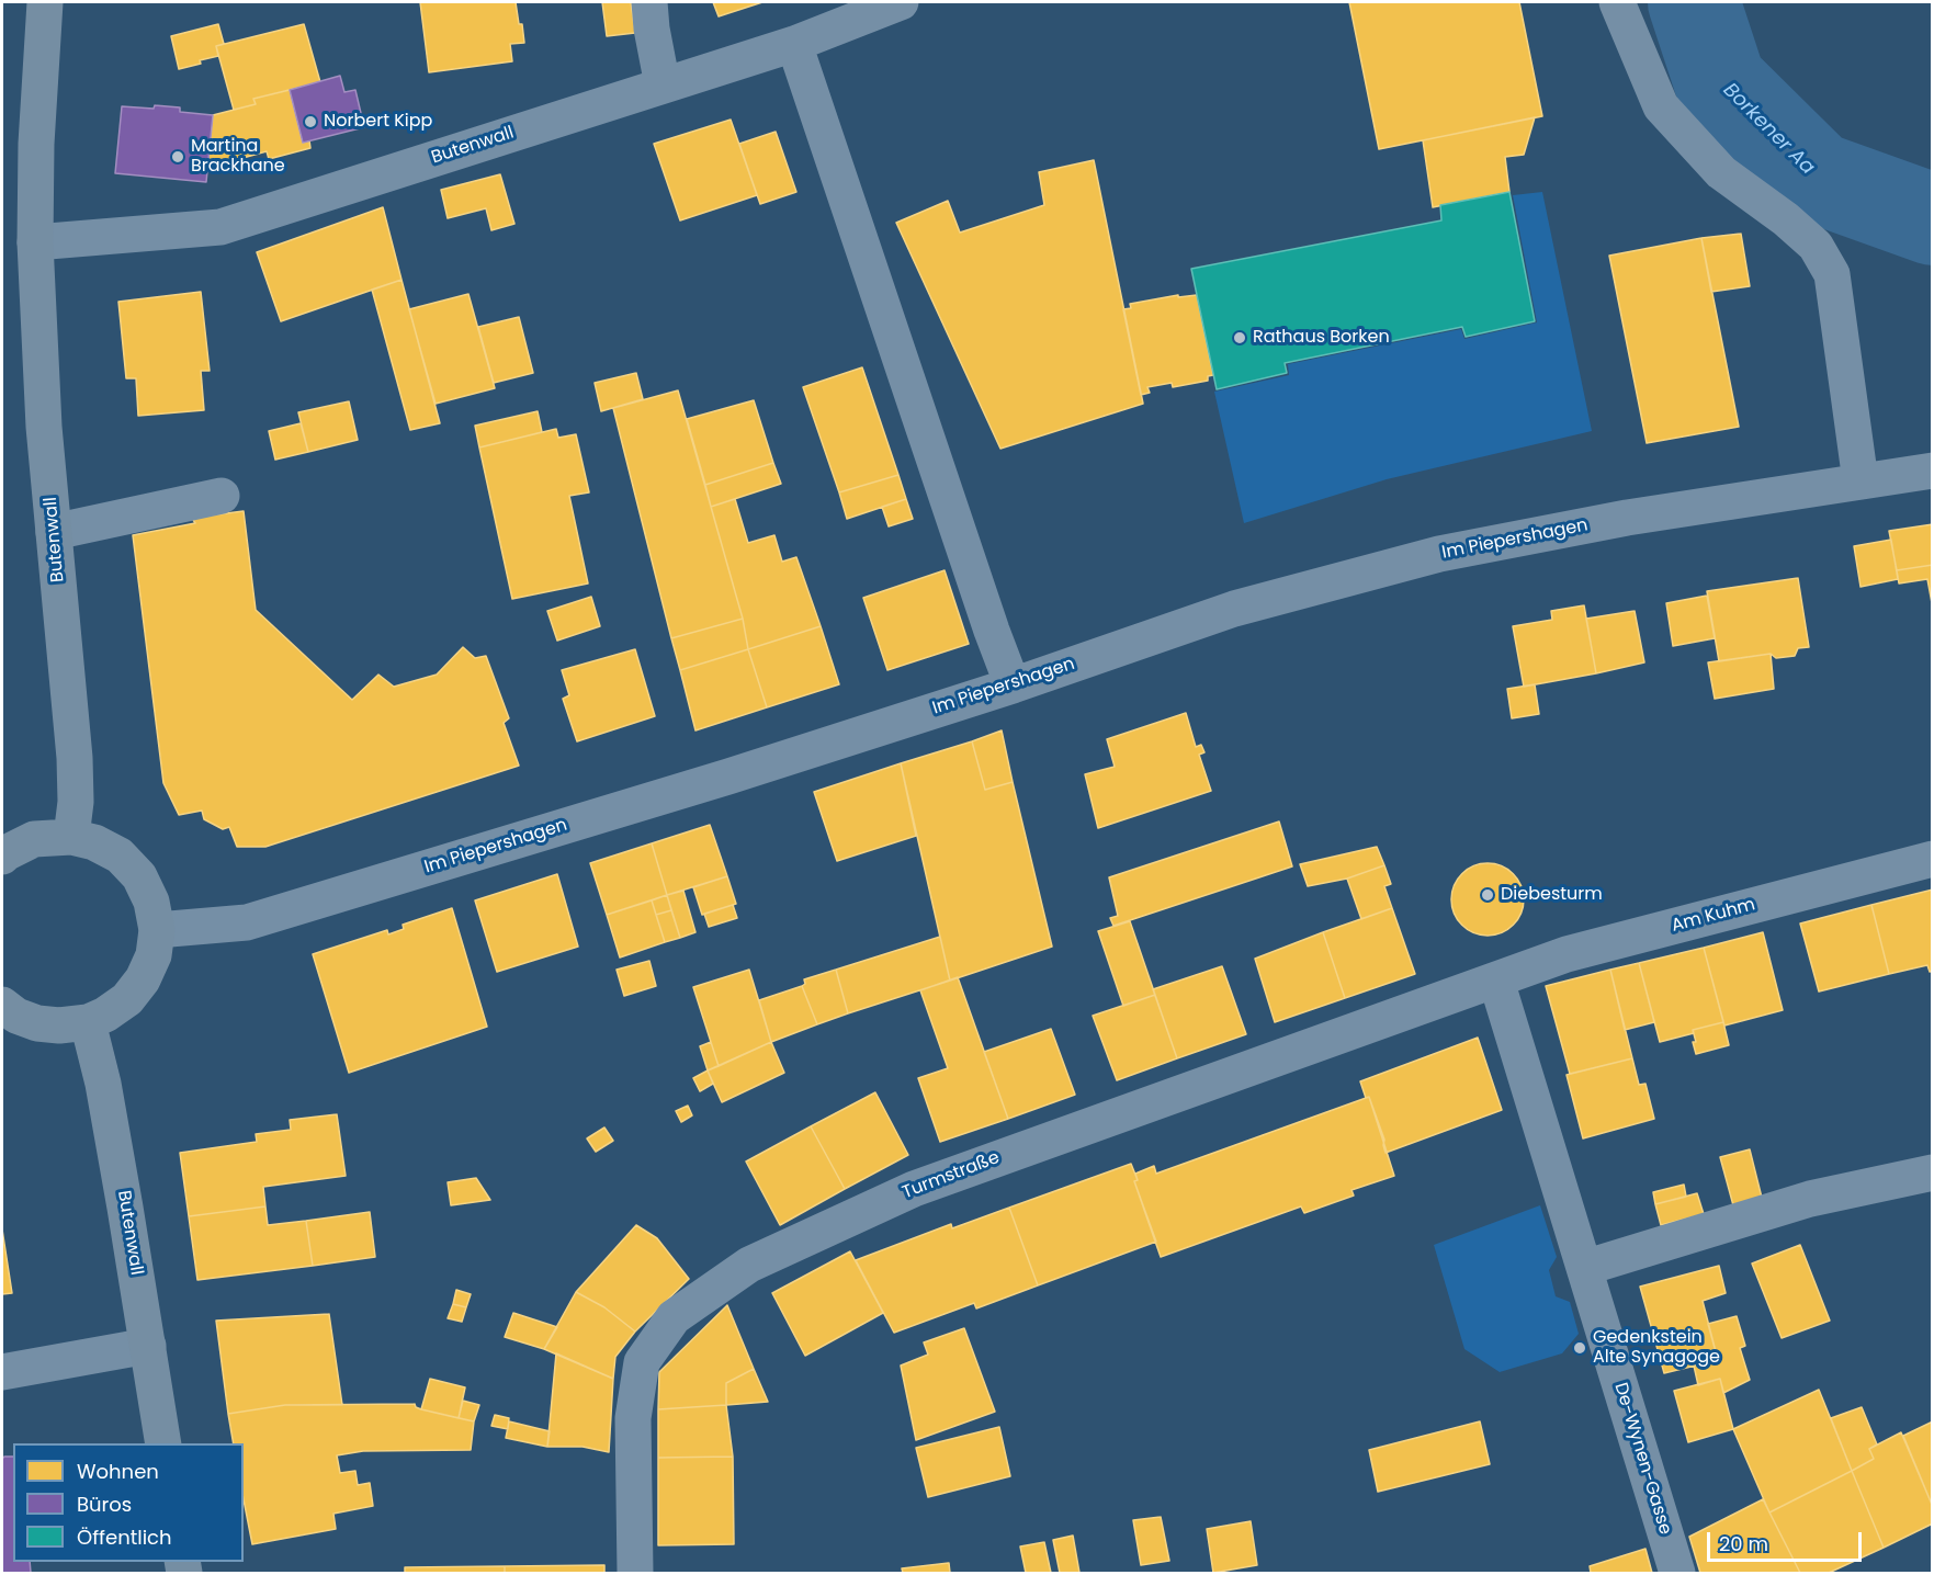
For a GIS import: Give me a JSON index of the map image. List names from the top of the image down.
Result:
{
  "streets": {
    "main road": ["Butenwall"],
    "street": [
      "Im Piepershagen",
      "Am Kuhm",
      "Turmstraße",
      "De-Wynen-Gasse"
    ]
  },
  "crossings": [
    ["Am Kuhm", "Turmstraße"],
    ["Am Kuhm", "De-Wynen-Gasse"],
    ["Turmstraße", "De-Wynen-Gasse"]
  ],
  "water": ["Borkener Aa"],
  "places": [
    "Norbert Kipp",
    "Martina Brackhane",
    "Rathaus Borken",
    "Diebesturm",
    "Gedenkstein Alte Synagoge"
  ],
  "legend": ["Wohnen", "Büros", "Öffentlich"],
  "scale_bar": "20 m"
}
